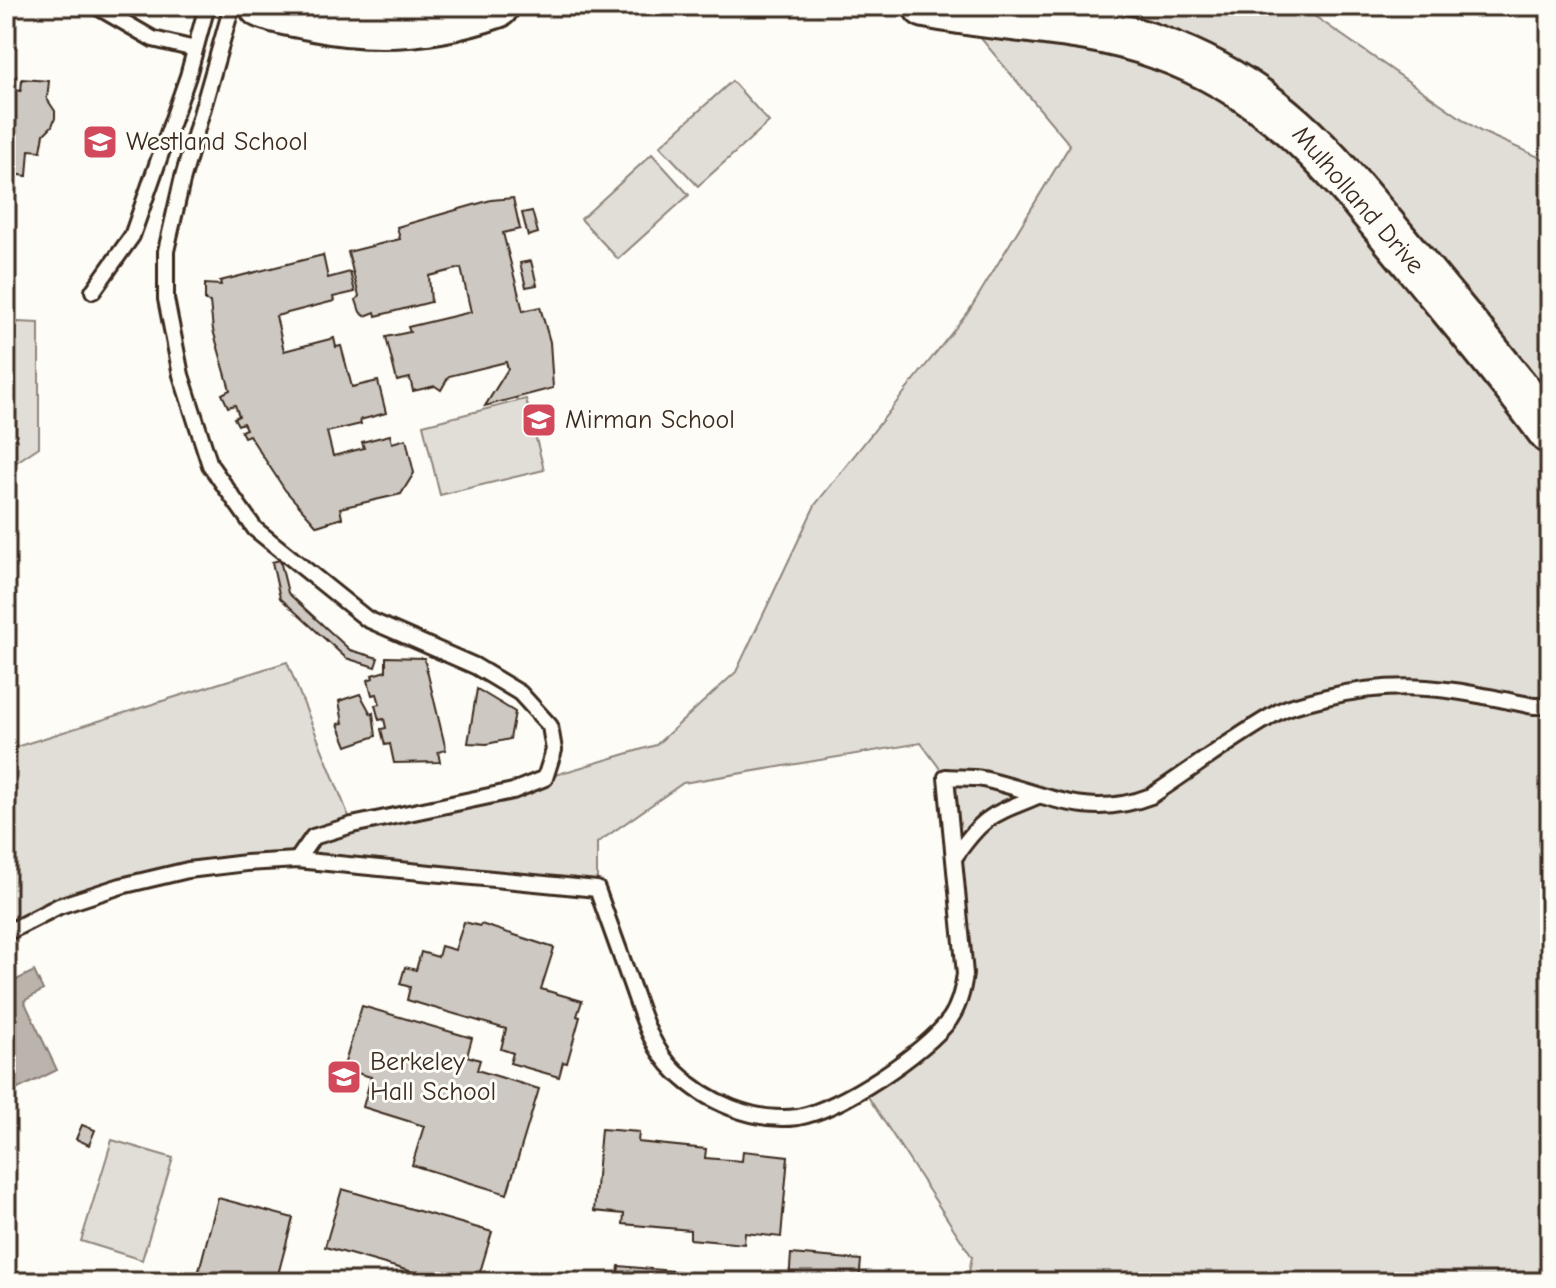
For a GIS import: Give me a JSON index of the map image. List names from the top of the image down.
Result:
{
  "streets": {
    "main road": ["Mulholland Drive"]
  },
  "places": {
    "school or university": ["Westland School", "Mirman School", "Berkeley Hall School"]
  }
}
